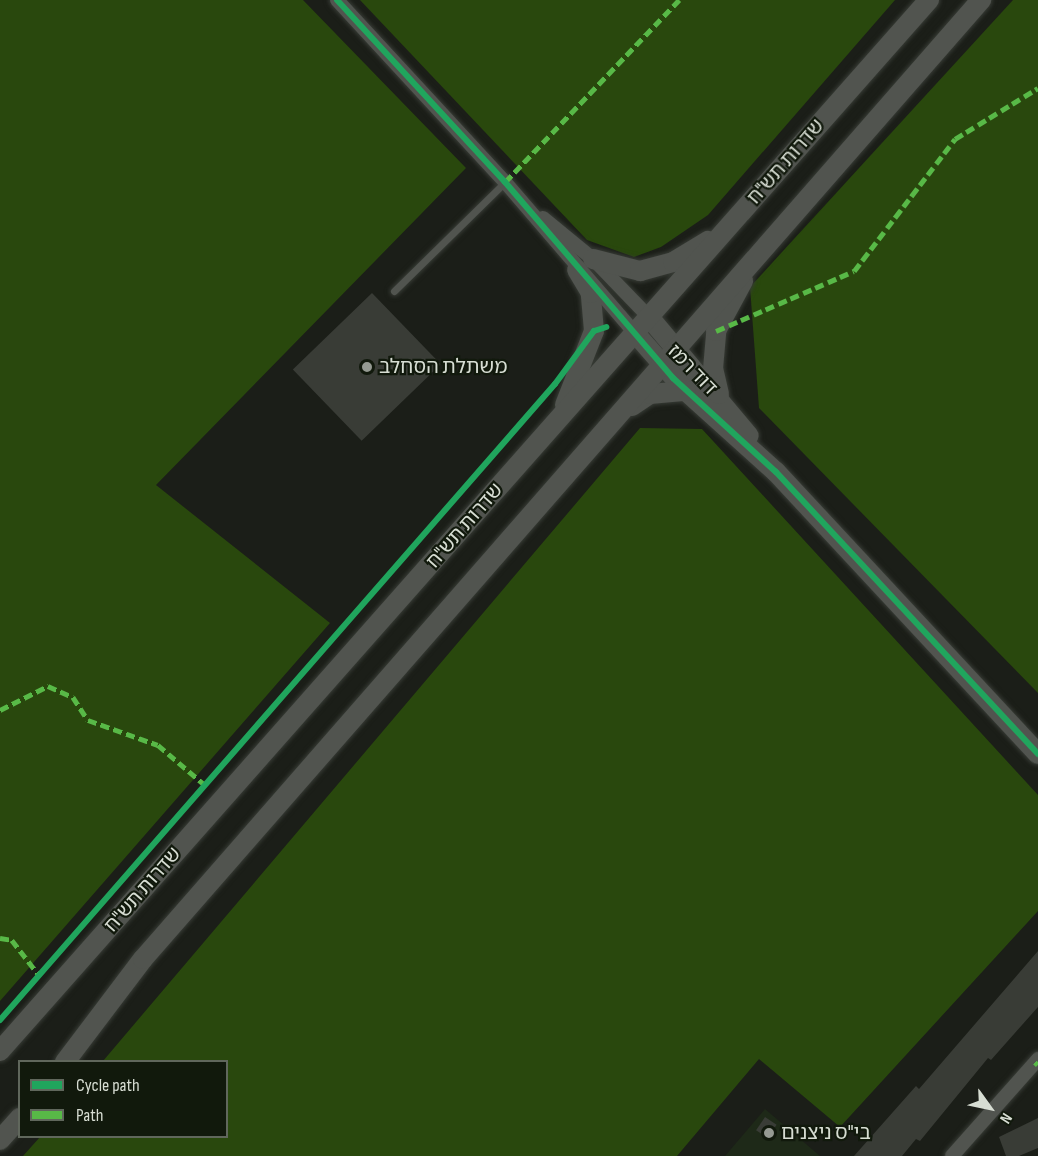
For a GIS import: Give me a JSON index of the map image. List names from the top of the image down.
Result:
{
  "streets": {
    "main road": ["שדרות תש\"ח", "דוד רמז"]
  },
  "crossings": [
    ["שדרות תש\"ח", "דוד רמז"]
  ],
  "places": ["משתלת הסחלב", "בי\"ס ניצנים"],
  "legend": ["Cycle path", "Path"],
  "north": "bottom right"
}
